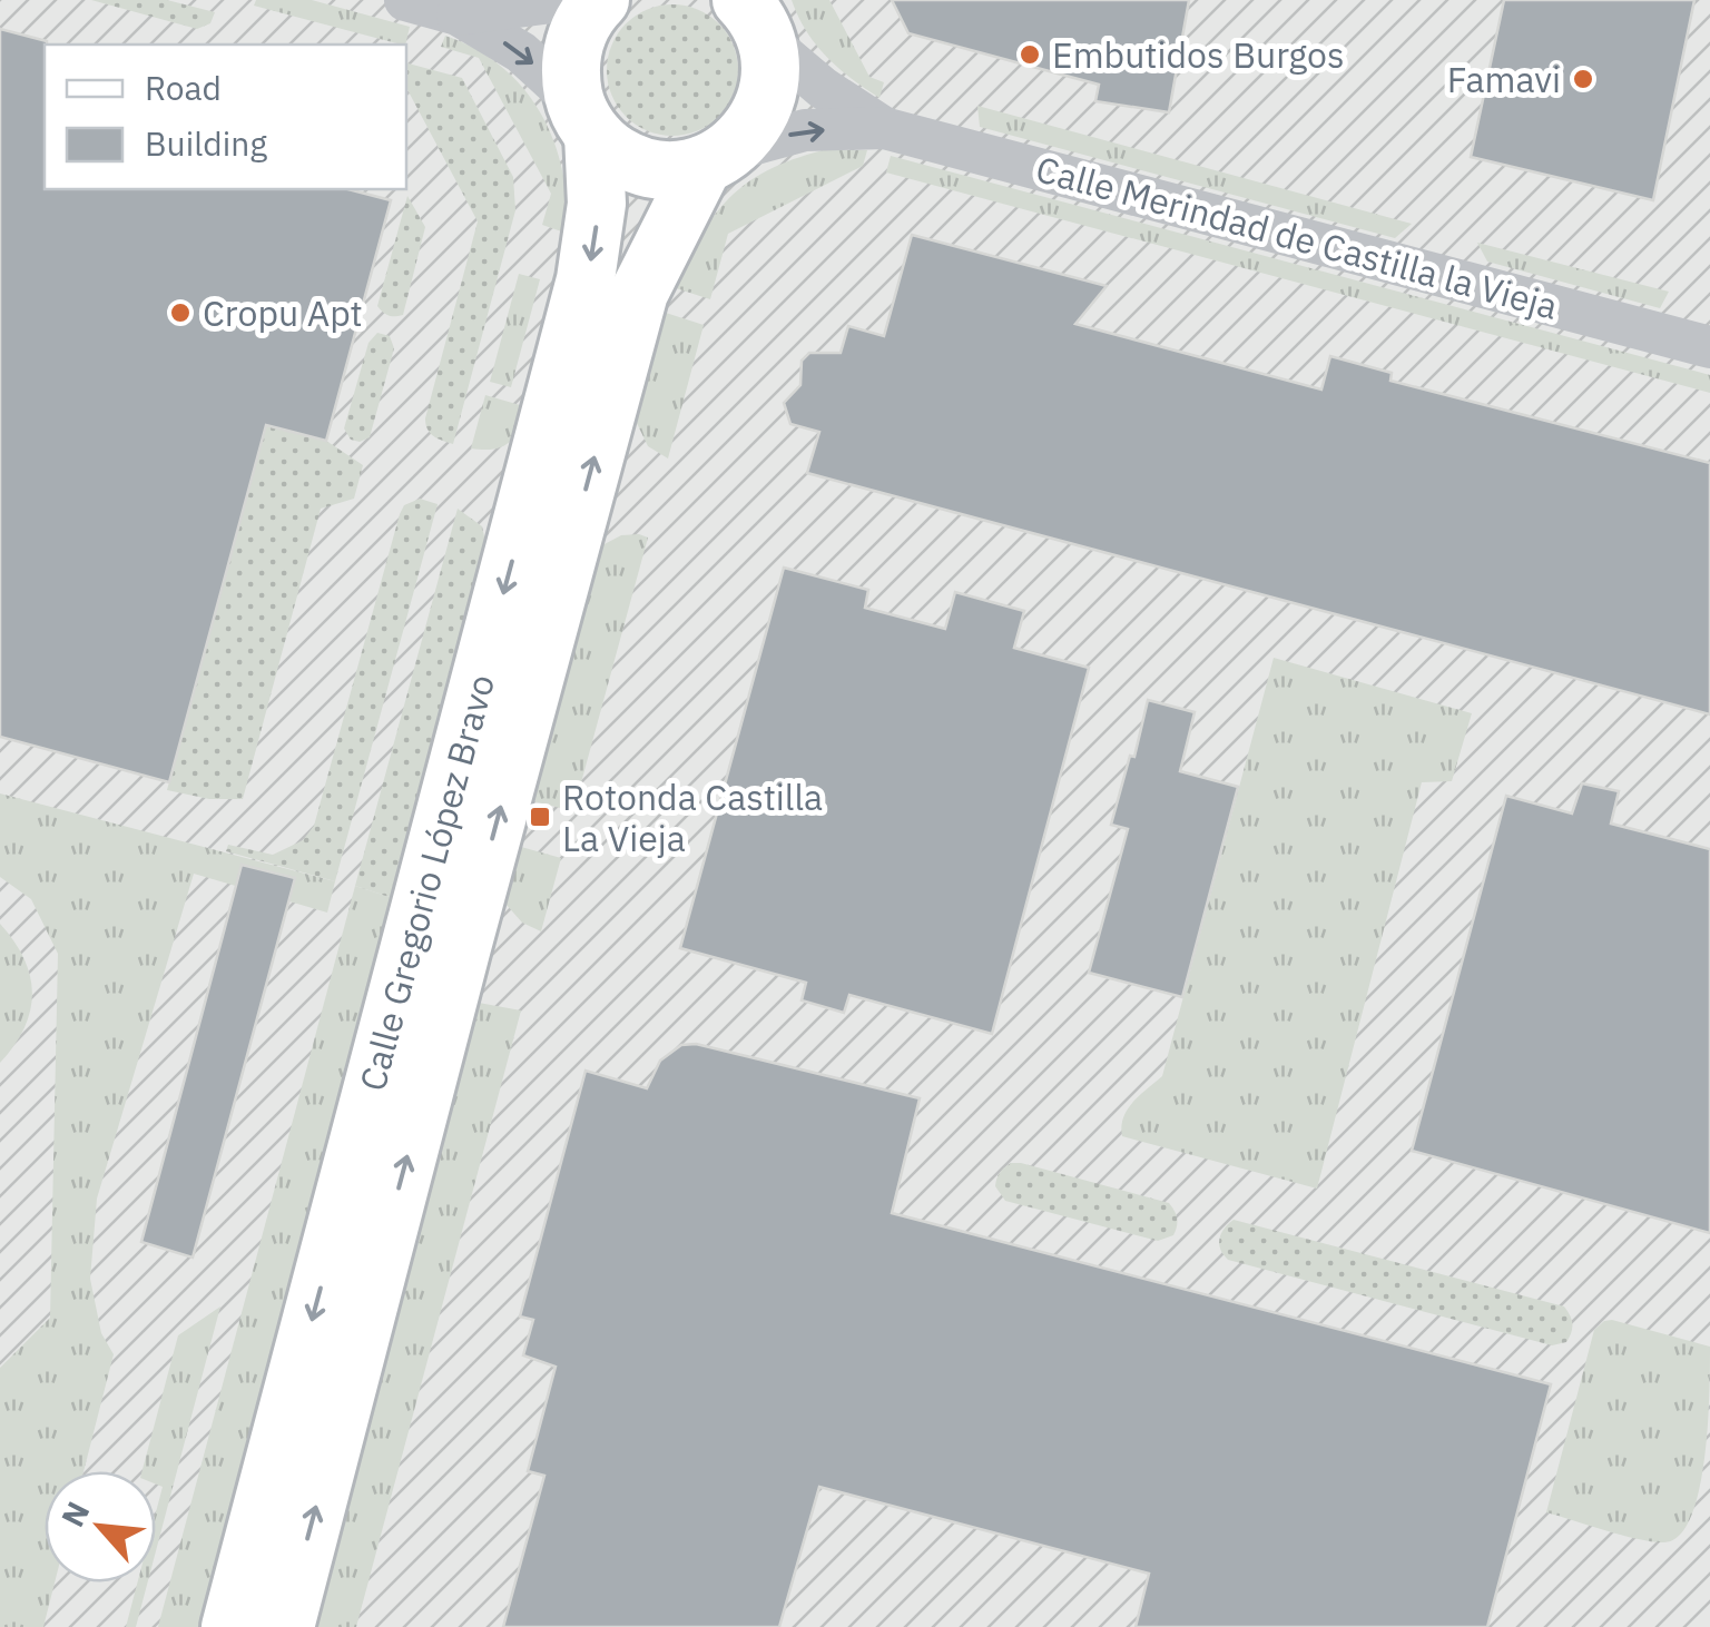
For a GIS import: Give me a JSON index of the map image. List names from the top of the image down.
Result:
{
  "streets": {
    "main road": ["Calle Gregorio López Bravo"],
    "street": ["Calle Merindad de Castilla la Vieja"]
  },
  "crossings": [
    ["Calle Merindad de Castilla la Vieja", "Calle Gregorio López Bravo"]
  ],
  "places": {
    "other": ["Embutidos Burgos", "Famavi", "Cropu Apt"],
    "transit": ["Rotonda Castilla La Vieja"]
  },
  "legend": ["Road", "Building"],
  "north": "top left"
}
